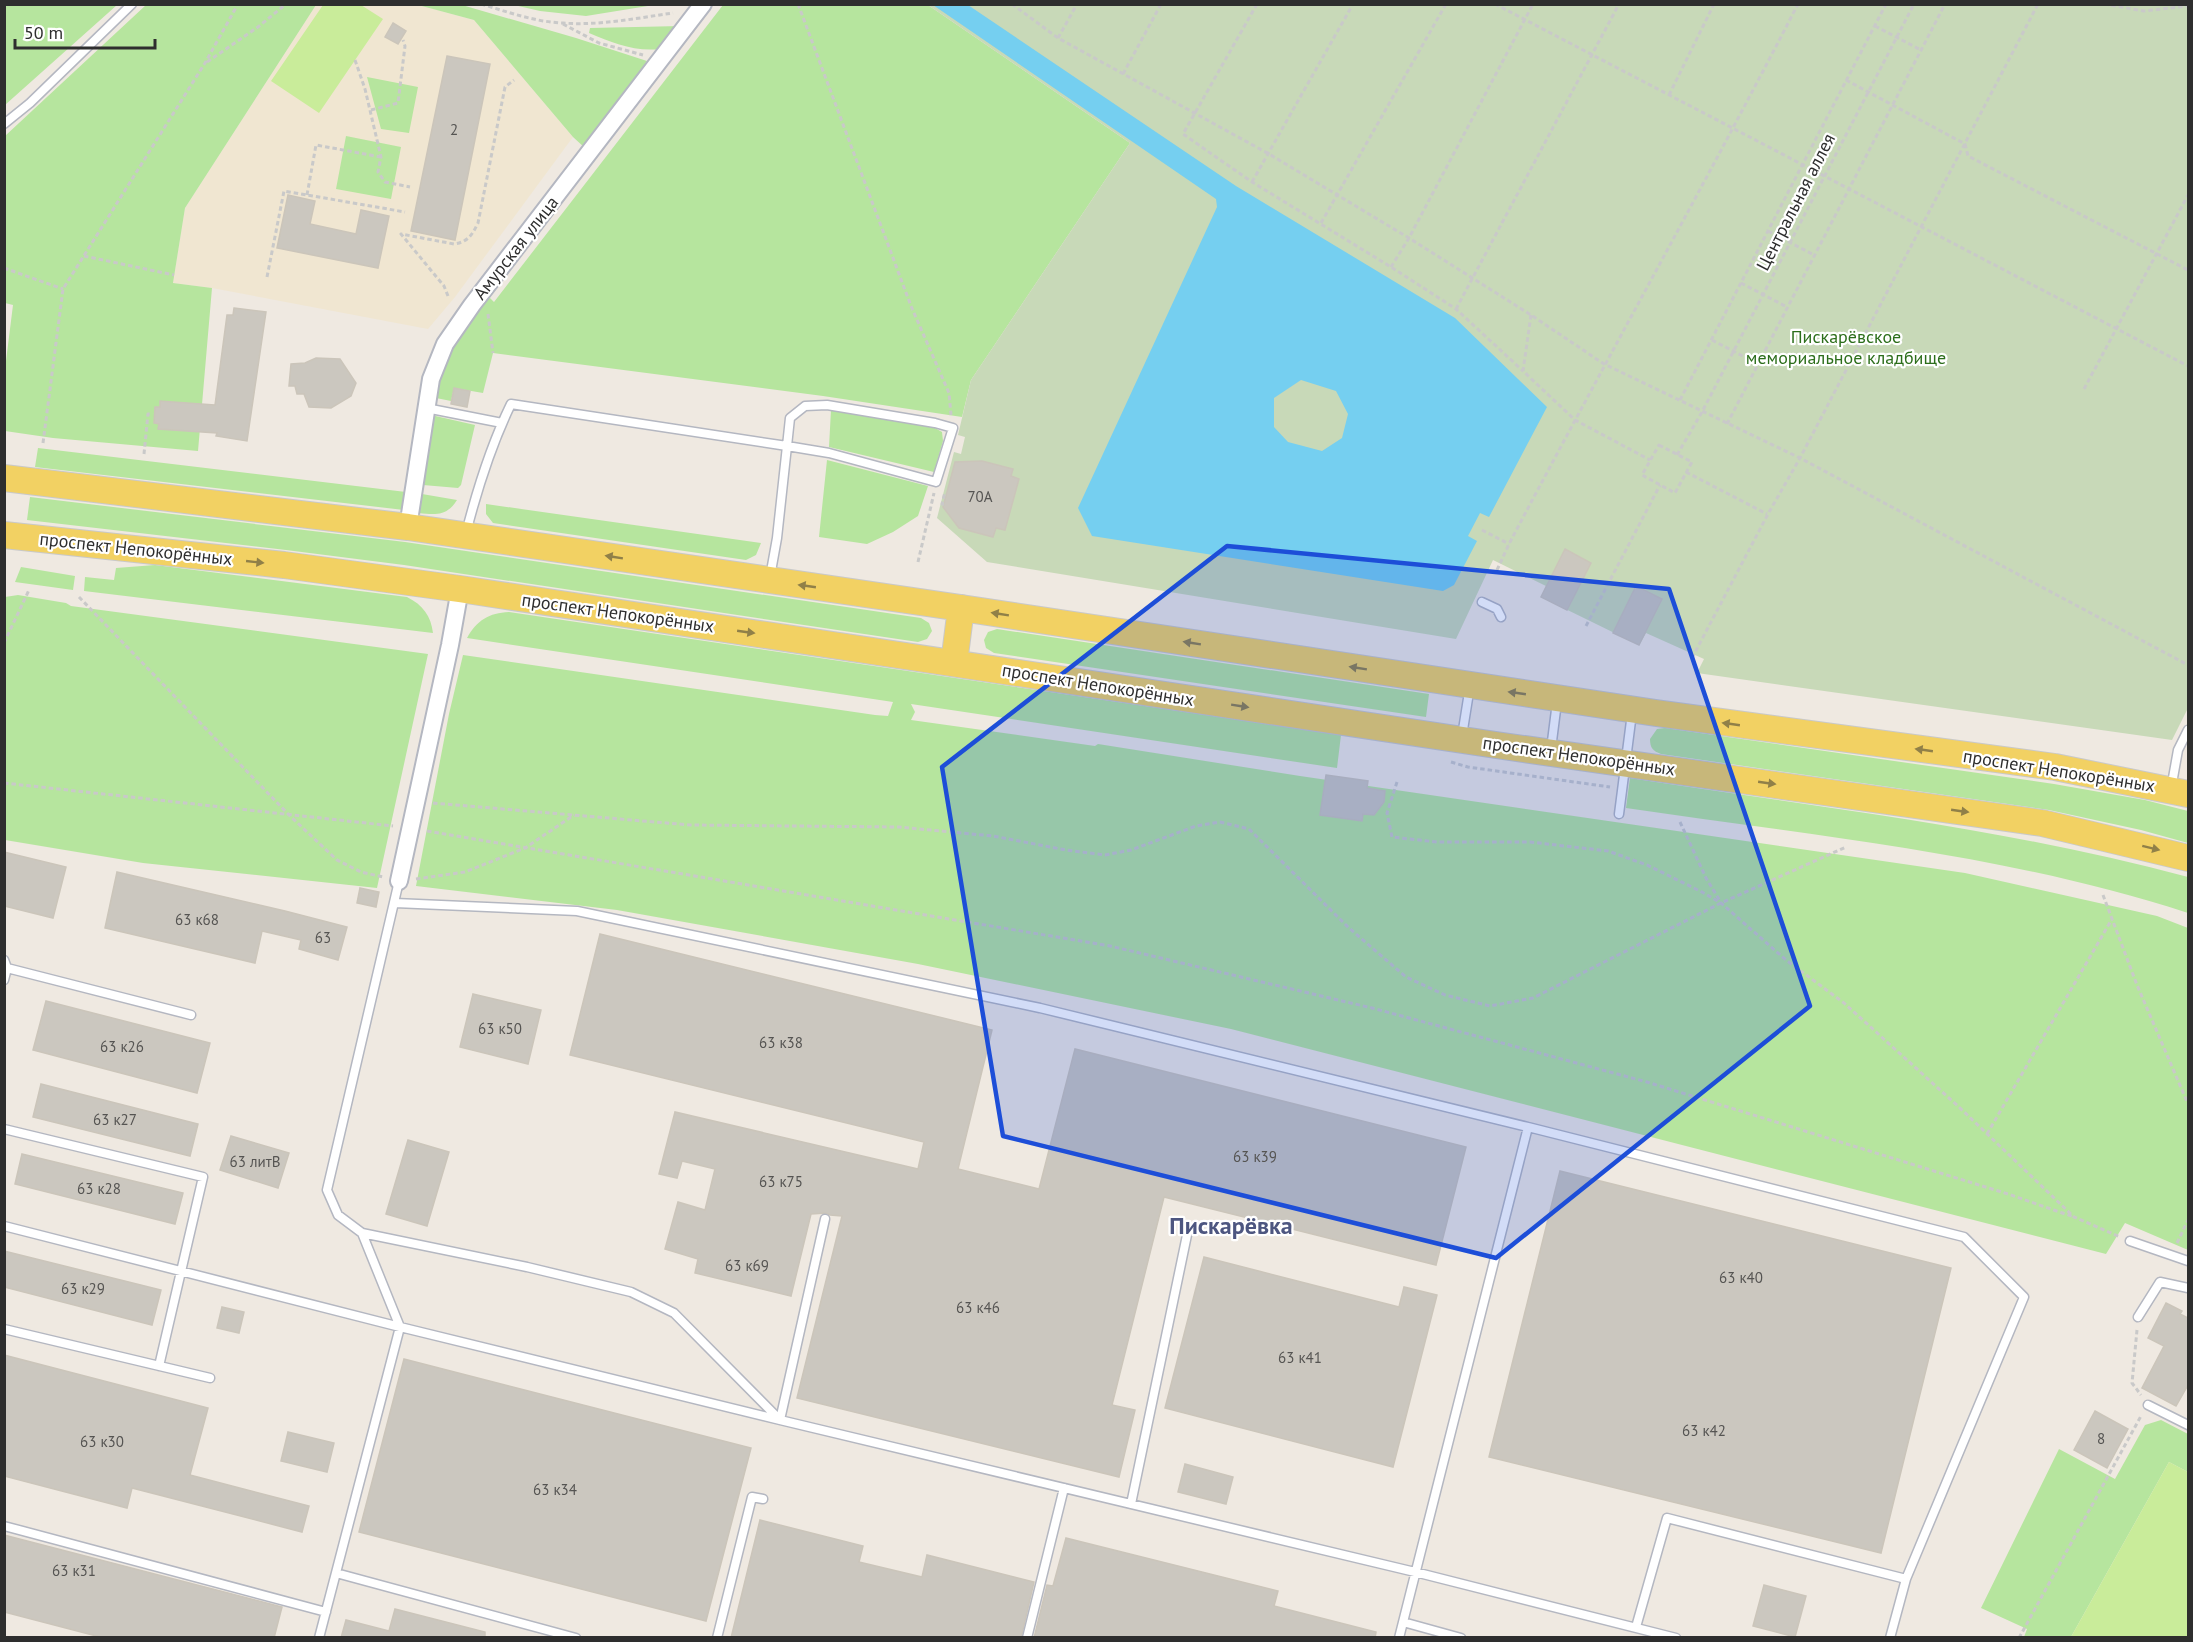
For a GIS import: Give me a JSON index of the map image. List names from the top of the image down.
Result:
{
  "streets": {
    "main road": ["проспект Непокорённых"],
    "street": ["Амурская улица"],
    "path": ["Центральная аллея"]
  },
  "crossings": [
    ["Амурская улица", "проспект Непокорённых"]
  ],
  "districts": ["Пискарёвка"],
  "parks": ["Пискарёвское мемориальное кладбище"],
  "house_numbers": [
    "2",
    "70А",
    "63 к68",
    "63",
    "63 к50",
    "63 к38",
    "63 к26",
    "63 к27",
    "63 к39",
    "63 литВ",
    "63 к75",
    "63 к28",
    "63 к69",
    "63 к40",
    "63 к29",
    "63 к46",
    "63 к41",
    "63 к42",
    "8",
    "63 к30",
    "63 к34",
    "63 к31"
  ],
  "scale_bar": "50 m"
}
